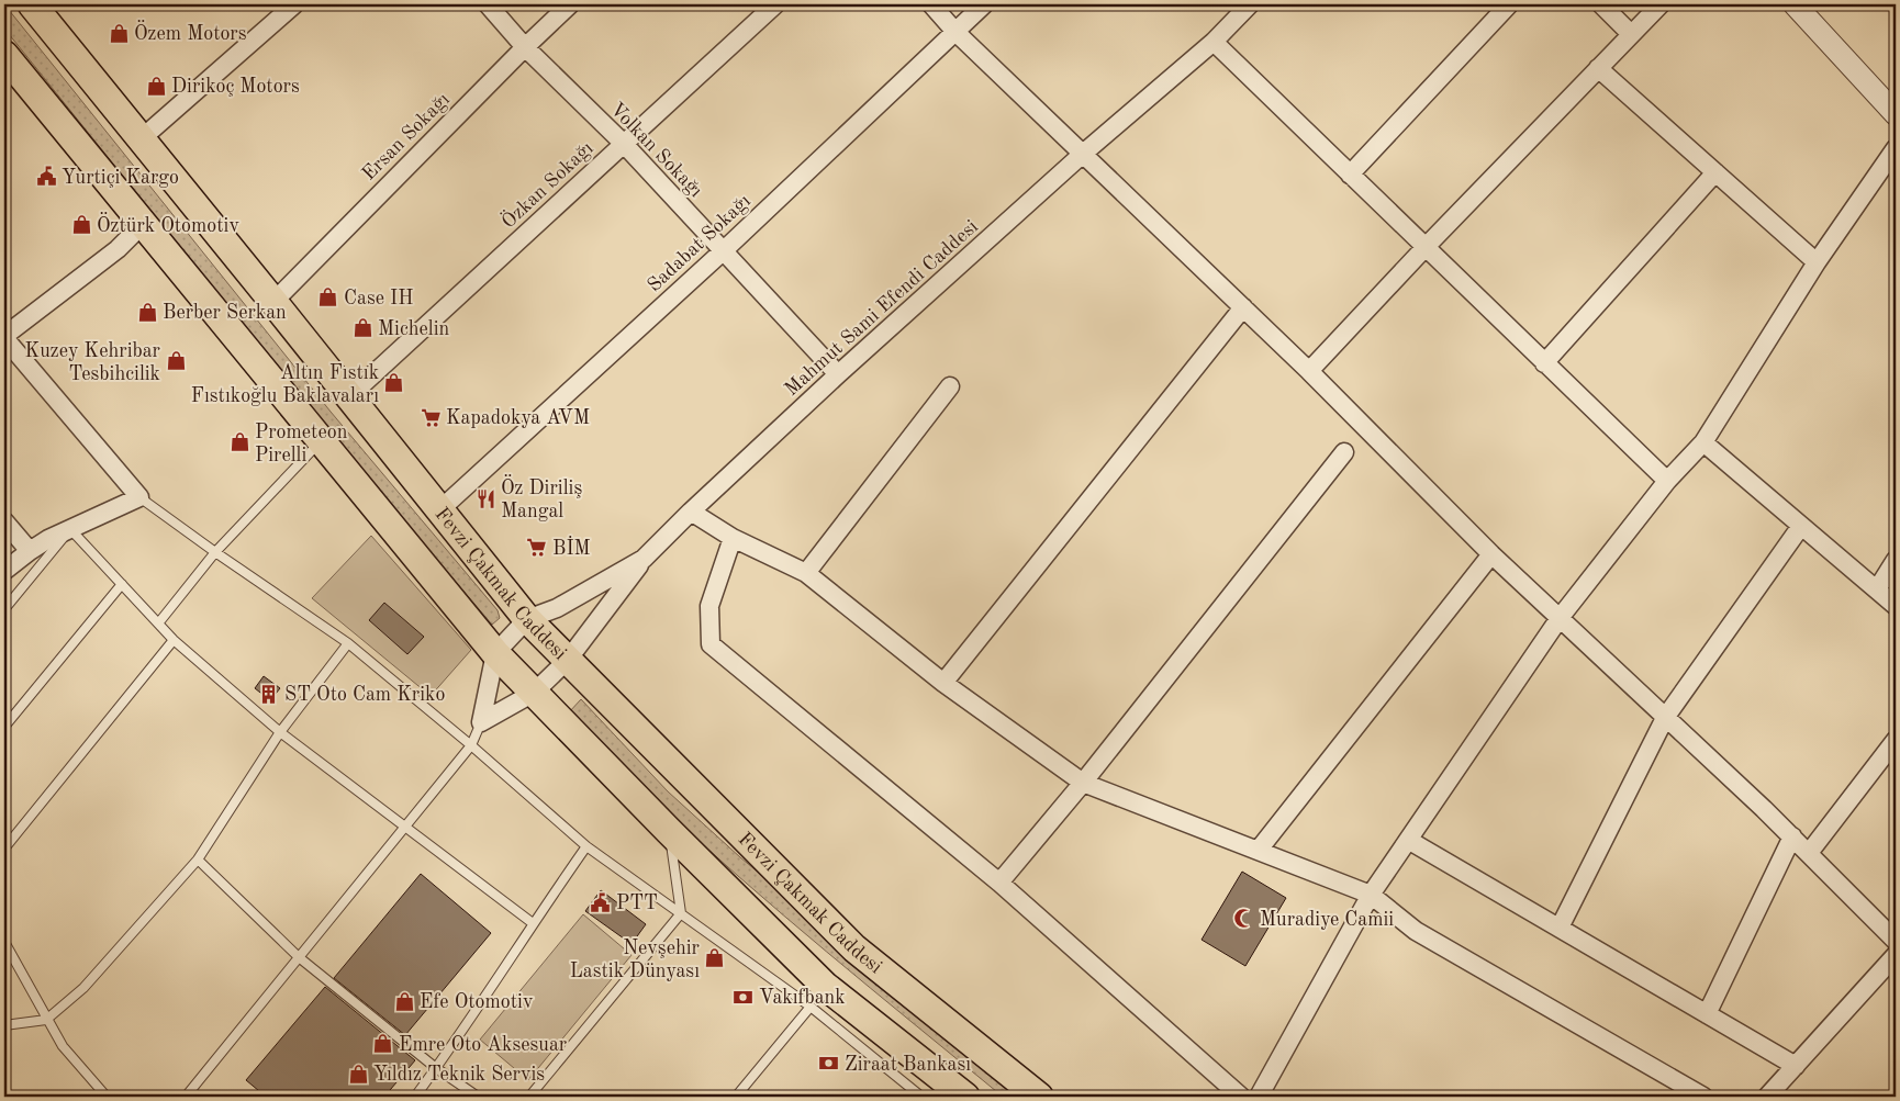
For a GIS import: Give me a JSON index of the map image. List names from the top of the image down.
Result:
{
  "streets": {
    "main road": ["Fevzi Çakmak Caddesi"],
    "street": [
      "Ersan Sokağı",
      "Volkan Sokağı",
      "Özkan Sokağı",
      "Sadabat Sokağı",
      "Mahmut Sami Efendi Caddesi"
    ]
  },
  "crossings": [
    ["Ersan Sokağı", "Volkan Sokağı"],
    ["Ersan Sokağı", "Fevzi Çakmak Caddesi"],
    ["Volkan Sokağı", "Özkan Sokağı"],
    ["Volkan Sokağı", "Sadabat Sokağı"],
    ["Volkan Sokağı", "Mahmut Sami Efendi Caddesi"],
    ["Özkan Sokağı", "Fevzi Çakmak Caddesi"],
    ["Sadabat Sokağı", "Fevzi Çakmak Caddesi"],
    ["Mahmut Sami Efendi Caddesi", "Fevzi Çakmak Caddesi"]
  ],
  "places": {
    "shop": [
      "Özem Motors",
      "Dirikoç Motors",
      "Öztürk Otomotiv",
      "Case IH",
      "Berber Serkan",
      "Michelin",
      "Kuzey Kehribar Tesbihcilik",
      "Altın Fıstık Fıstıkoğlu Baklavaları",
      "Prometeon Pirelli",
      "Nevşehir Lastik Dünyası",
      "Efe Otomotiv",
      "Emre Oto Aksesuar",
      "Yıldız Teknik Servis"
    ],
    "public building": ["Yurtiçi Kargo", "PTT"],
    "supermarket": ["Kapadokya AVM", "BİM"],
    "restaurant": ["Öz Diriliş Mangal"],
    "building": ["ST Oto Cam Kriko"],
    "mosque": ["Muradiye Camii"],
    "bank": ["Vakıfbank", "Ziraat Bankası"]
  }
}
